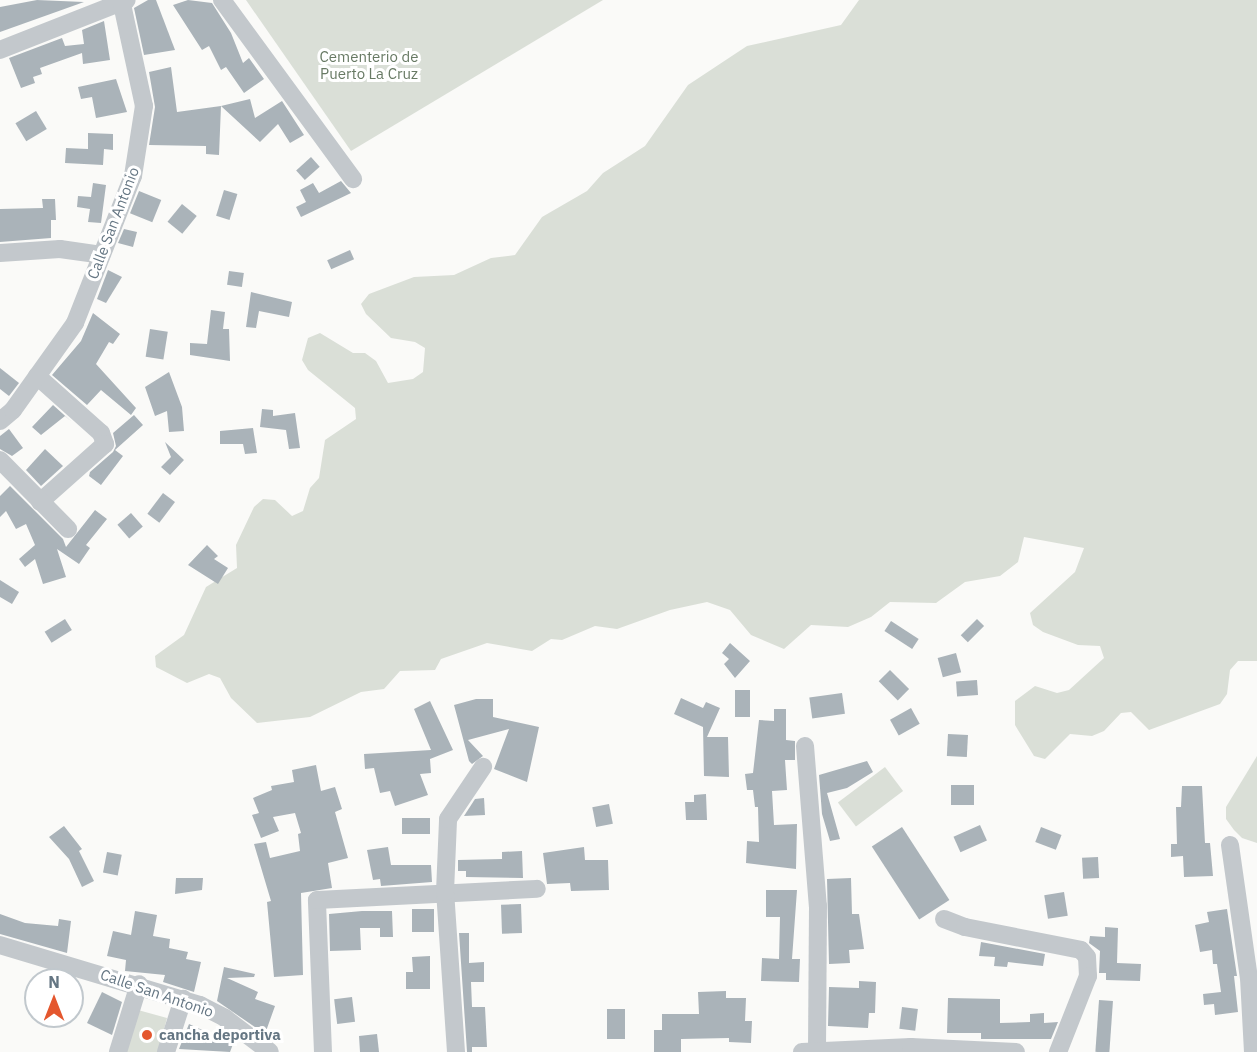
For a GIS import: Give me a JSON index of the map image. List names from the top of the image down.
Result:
{
  "streets": {
    "street": ["Calle San Antonio"]
  },
  "parks": ["Cementerio de Puerto La Cruz"],
  "places": ["cancha deportiva"],
  "north": "top"
}
